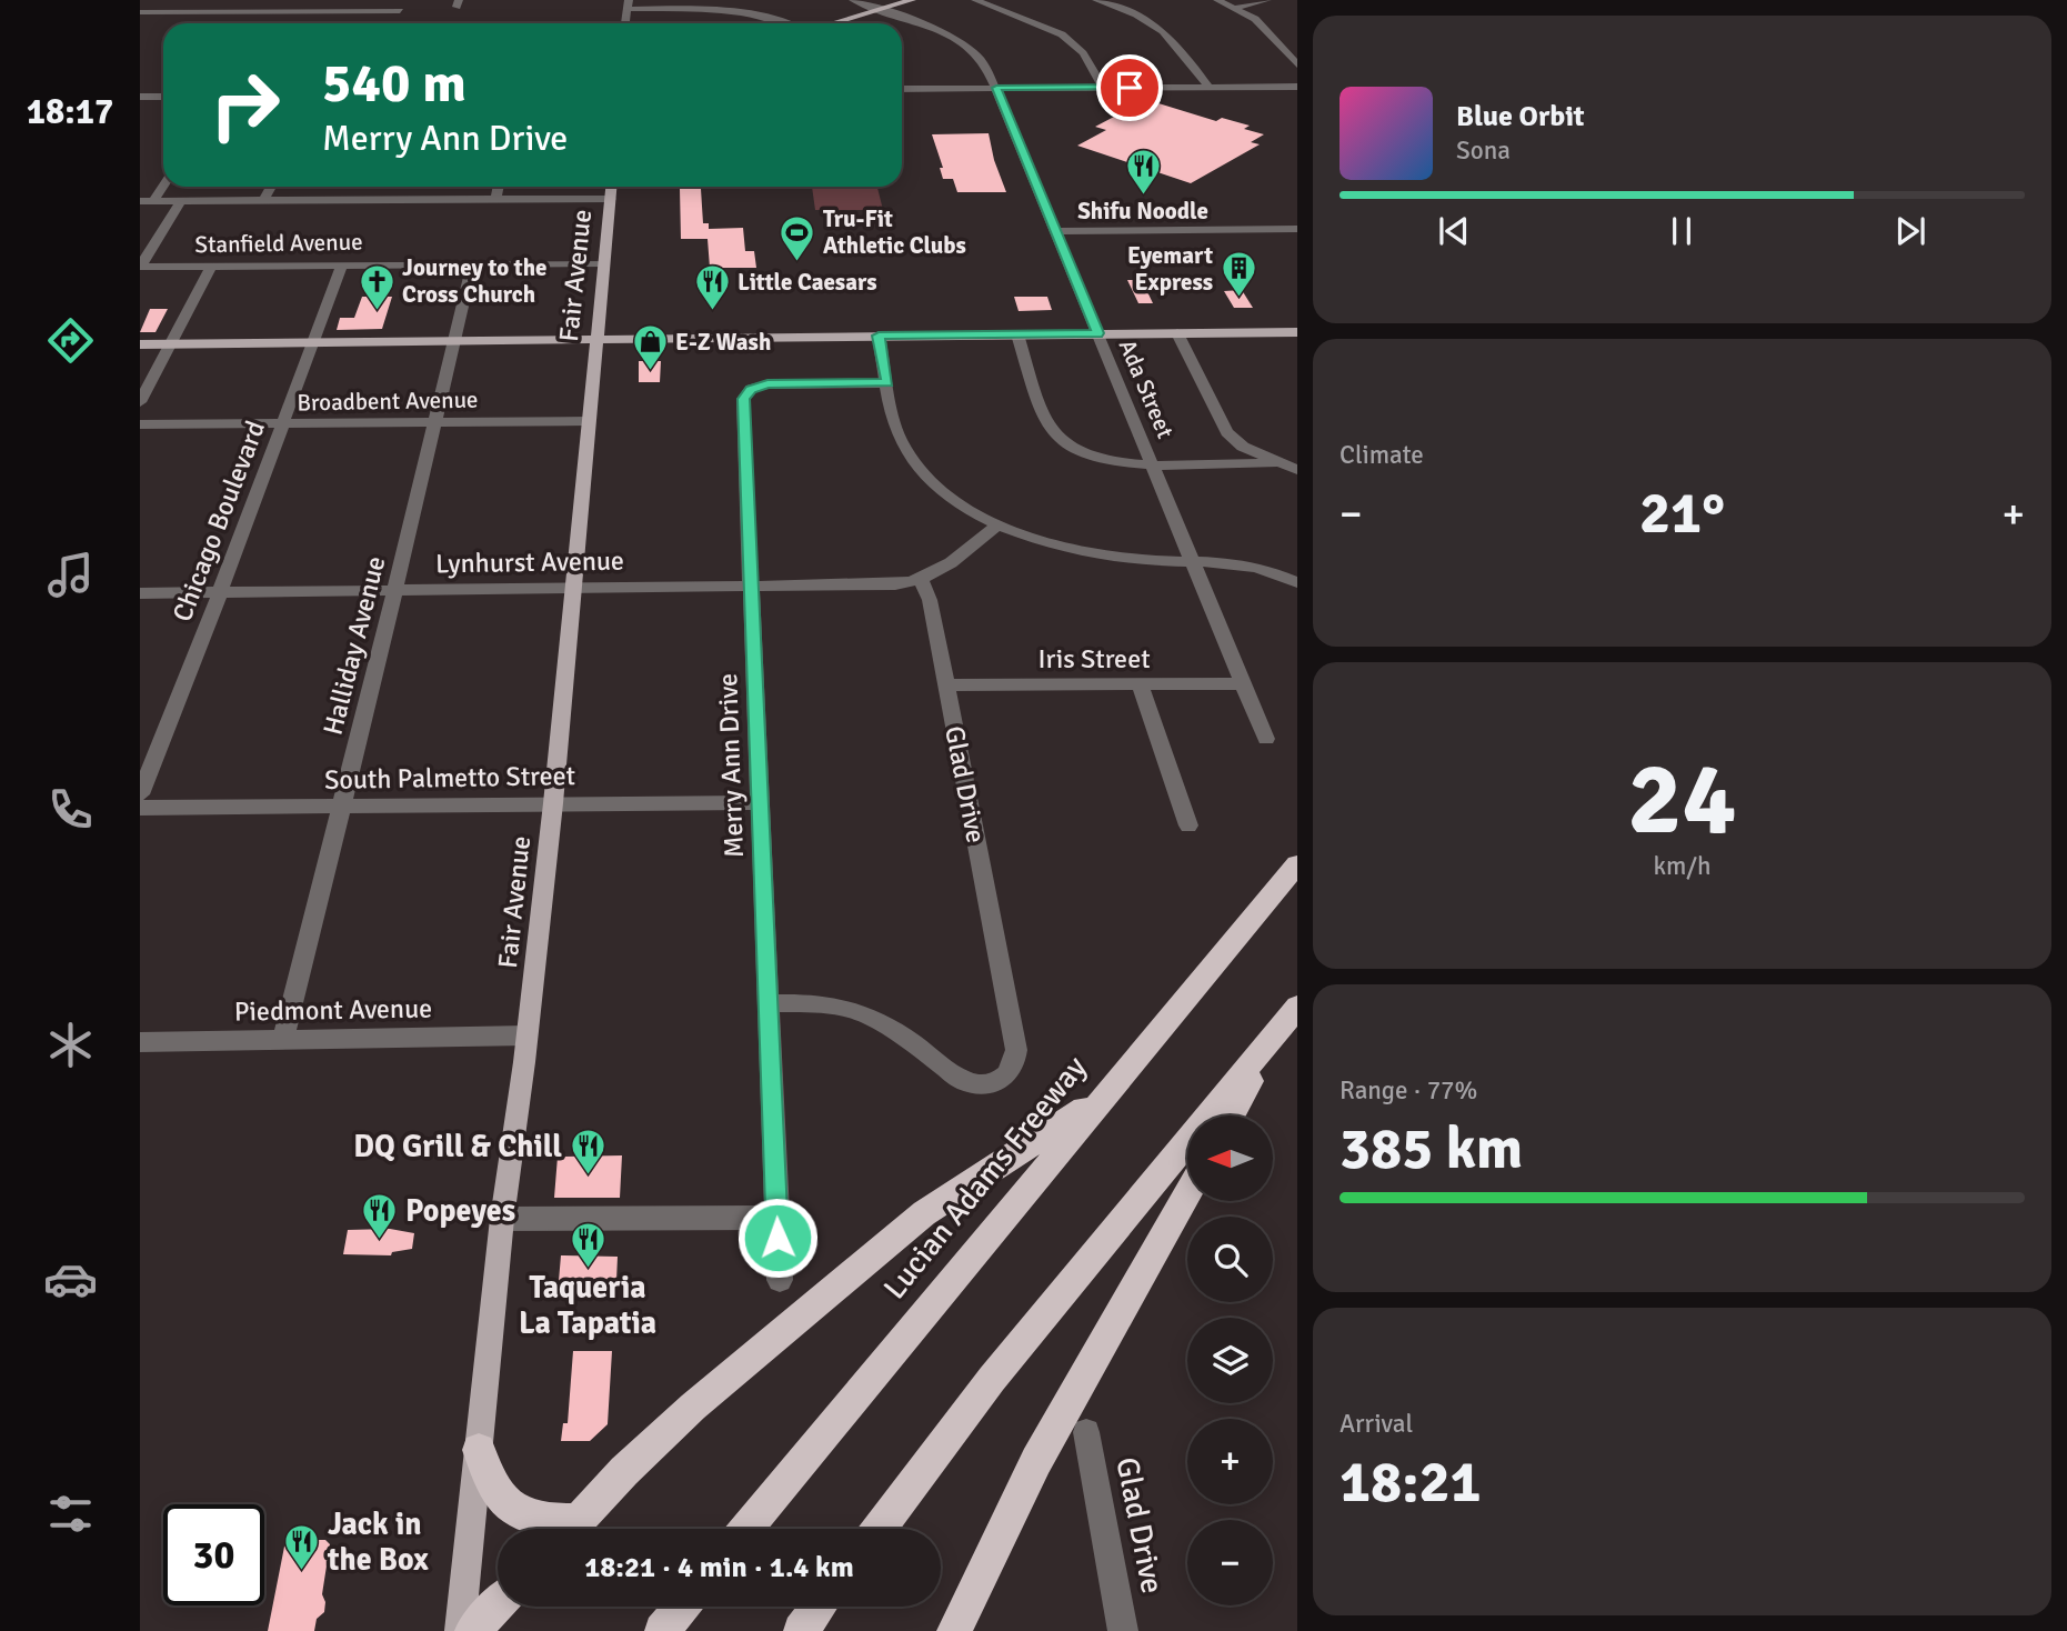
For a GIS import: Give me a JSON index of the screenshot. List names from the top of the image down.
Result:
{
  "streets": {
    "highway": ["Lucian Adams Freeway"],
    "main road": ["Fair Avenue"],
    "street": [
      "Stanfield Avenue",
      "Ada Street",
      "Broadbent Avenue",
      "Chicago Boulevard",
      "Lynhurst Avenue",
      "Halliday Avenue",
      "Iris Street",
      "Merry Ann Drive",
      "South Palmetto Street",
      "Glad Drive",
      "Piedmont Avenue"
    ]
  },
  "crossings": [
    ["Stanfield Avenue", "Fair Avenue"],
    ["Stanfield Avenue", "Chicago Boulevard"],
    ["Stanfield Avenue", "Halliday Avenue"],
    ["Fair Avenue", "Broadbent Avenue"],
    ["Fair Avenue", "Lynhurst Avenue"],
    ["Fair Avenue", "South Palmetto Street"],
    ["Fair Avenue", "Piedmont Avenue"],
    ["Ada Street", "Iris Street"],
    ["Broadbent Avenue", "Chicago Boulevard"],
    ["Broadbent Avenue", "Halliday Avenue"],
    ["Chicago Boulevard", "Lynhurst Avenue"],
    ["Lynhurst Avenue", "Halliday Avenue"],
    ["Lynhurst Avenue", "Merry Ann Drive"],
    ["Lynhurst Avenue", "Glad Drive"],
    ["Halliday Avenue", "South Palmetto Street"],
    ["Halliday Avenue", "Piedmont Avenue"],
    ["Iris Street", "Glad Drive"],
    ["Merry Ann Drive", "South Palmetto Street"],
    ["Merry Ann Drive", "Glad Drive"]
  ],
  "places": {
    "restaurant": [
      "Shifu Noodle",
      "Little Caesars",
      "DQ Grill & Chill",
      "Popeyes",
      "Taqueria La Tapatia",
      "Jack in the Box"
    ],
    "sports": ["Tru-Fit Athletic Clubs"],
    "building": ["Eyemart Express"],
    "church": ["Journey to the Cross Church"],
    "shop": ["E-Z Wash"]
  },
  "north": "left",
  "page": {
    "tabs": "18:17",
    "turn": ["540 m", "Merry Ann Drive"],
    "song": ["Blue Orbit", "Sona"],
    "tile": [
      "Climate",
      ["24", "km/h"],
      ["Range · 77%", "385 km"],
      ["Arrival", "18:21"]
    ],
    "heat": ["−", "21°", "+"],
    "map_buttons": ["+", "−"],
    "limit": "30",
    "trip": "18:21 · 4 min · 1.4 km"
  }
}
